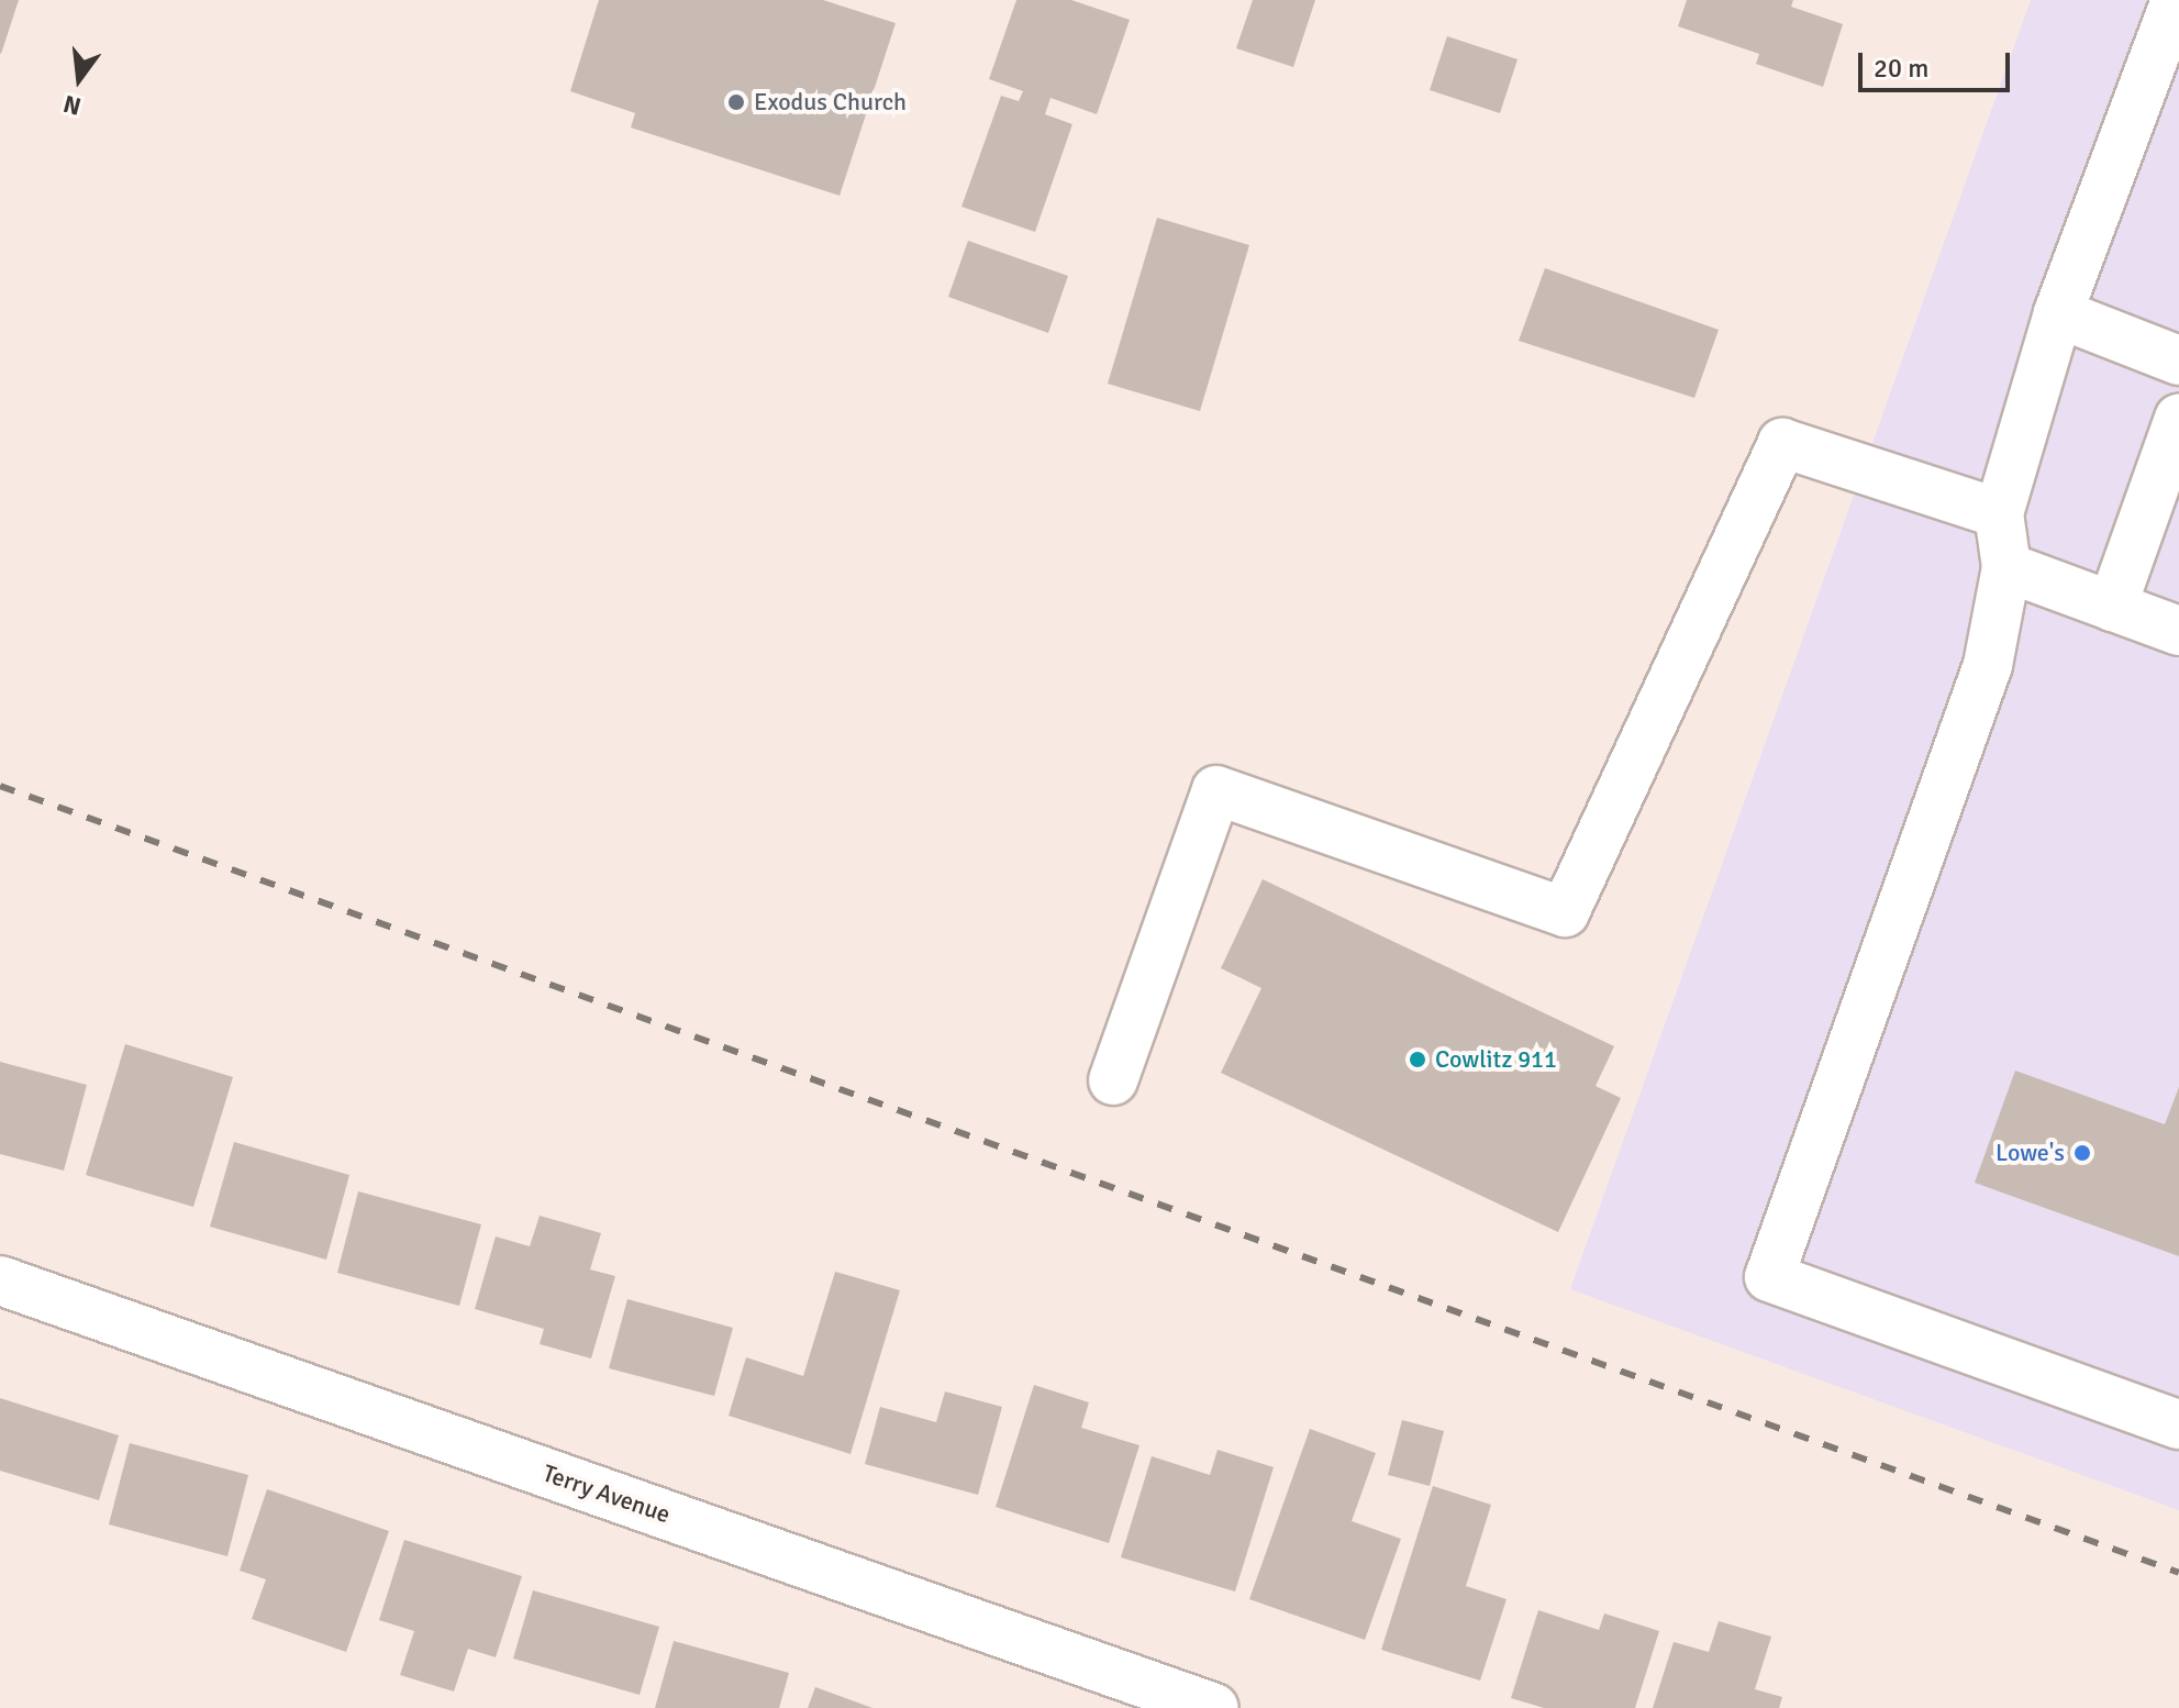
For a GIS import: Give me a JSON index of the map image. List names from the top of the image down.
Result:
{
  "streets": {
    "street": ["Terry Avenue"]
  },
  "places": ["Exodus Church", "Cowlitz 911", "Lowe's"],
  "scale_bar": "20 m",
  "north": "bottom"
}
